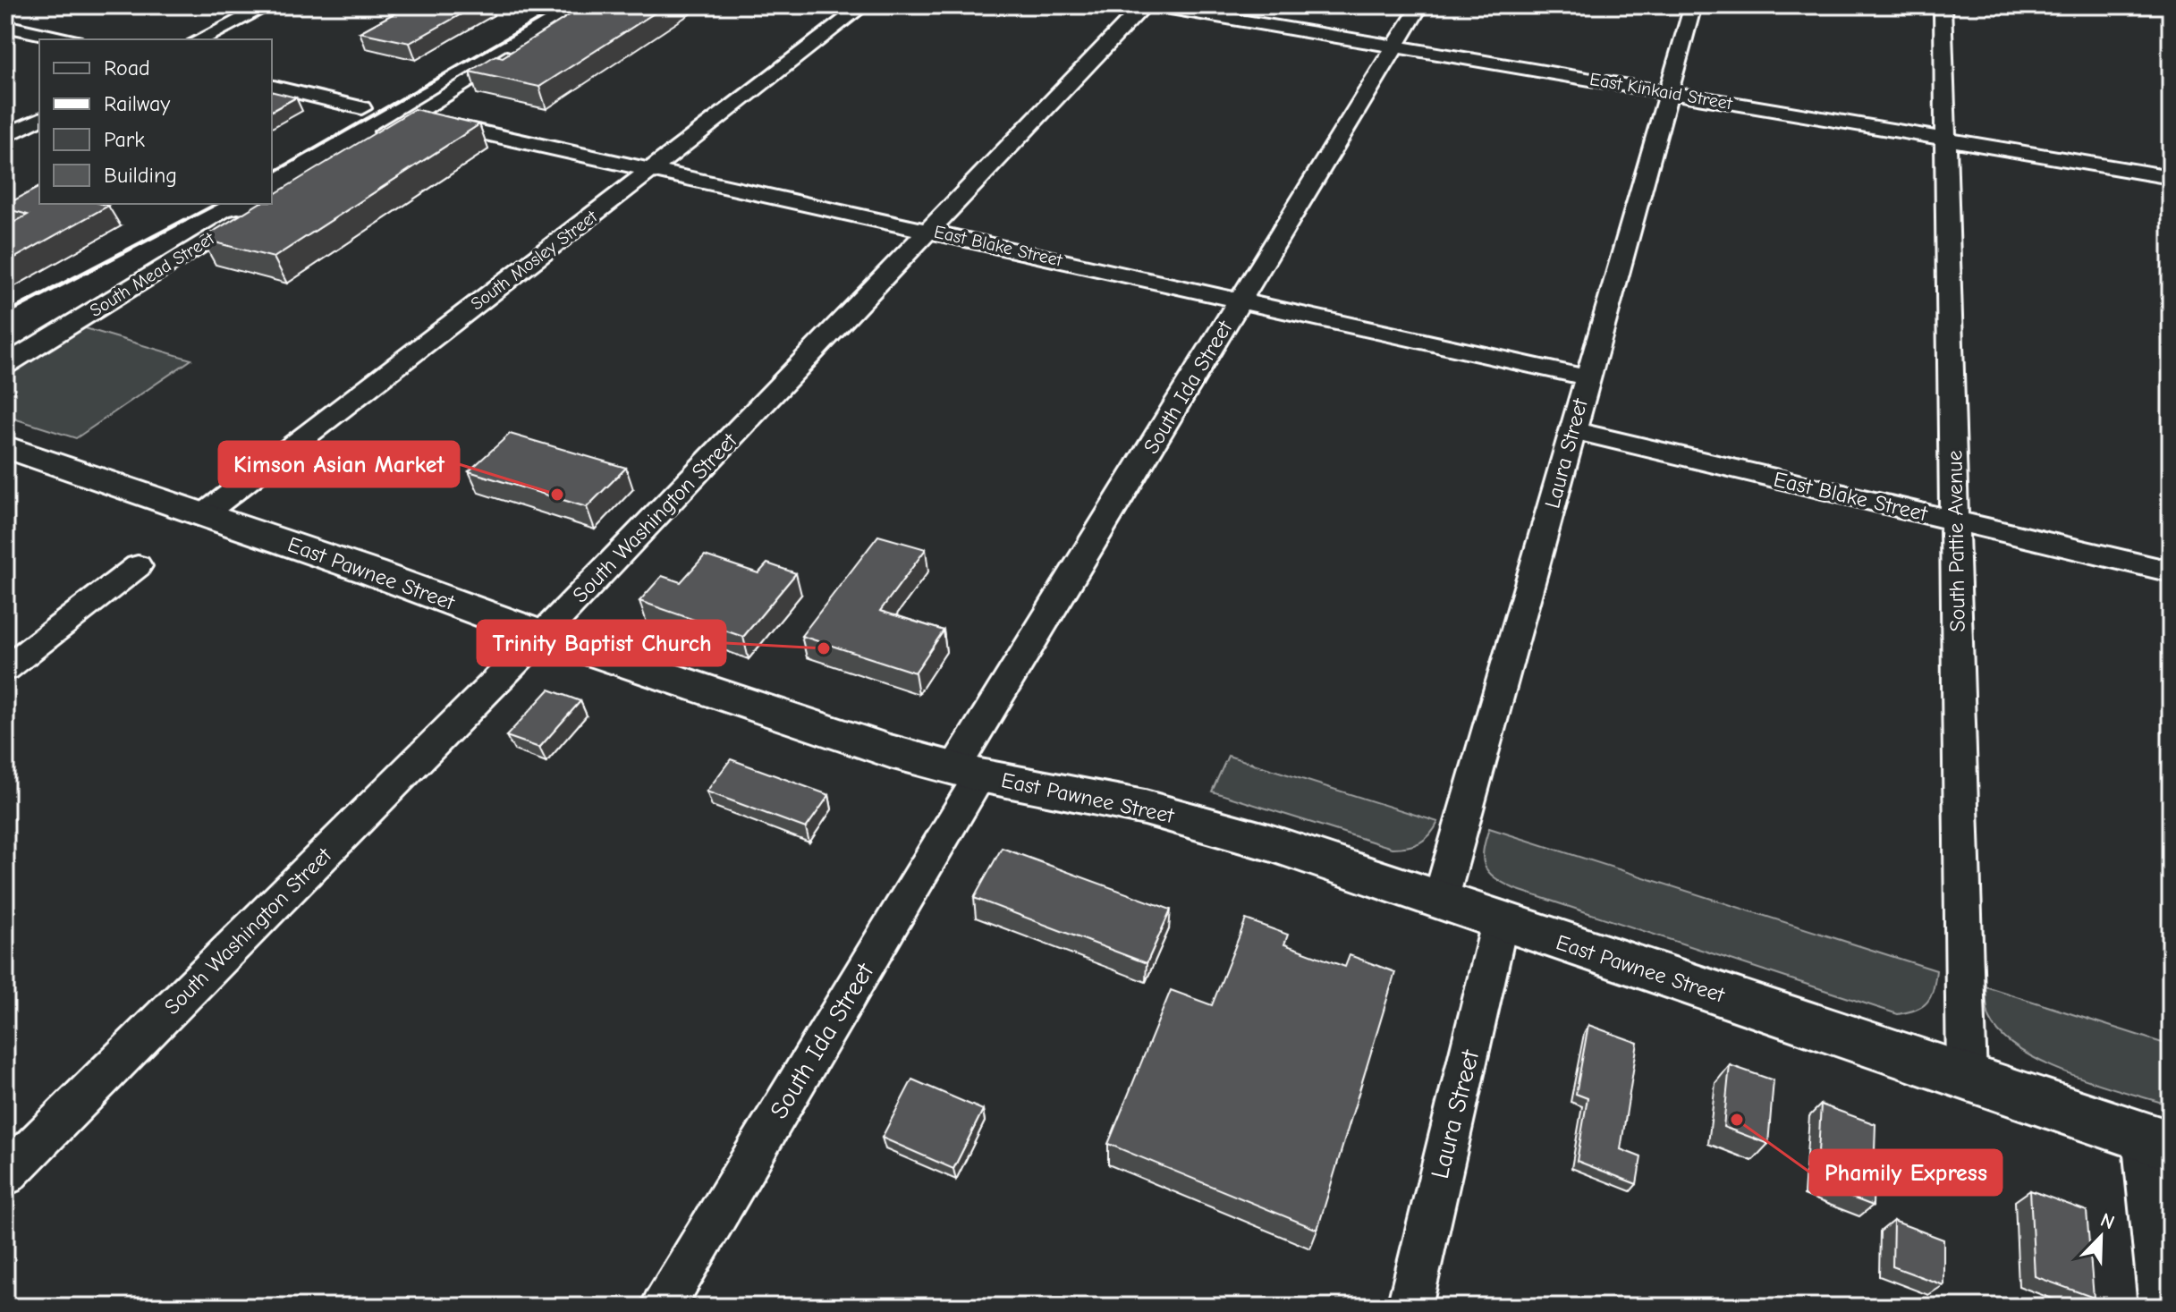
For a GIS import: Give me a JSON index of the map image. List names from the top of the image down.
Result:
{
  "streets": {
    "main road": ["East Pawnee Street"],
    "street": [
      "East Kinkaid Street",
      "East Blake Street",
      "South Mosley Street",
      "South Mead Street",
      "South Ida Street",
      "Laura Street",
      "South Washington Street",
      "South Pattie Avenue"
    ]
  },
  "crossings": [
    ["East Kinkaid Street", "South Ida Street"],
    ["East Kinkaid Street", "Laura Street"],
    ["East Kinkaid Street", "South Pattie Avenue"],
    ["East Blake Street", "South Mosley Street"],
    ["East Blake Street", "South Ida Street"],
    ["East Blake Street", "Laura Street"],
    ["East Blake Street", "South Washington Street"],
    ["East Blake Street", "South Pattie Avenue"],
    ["South Mosley Street", "East Pawnee Street"],
    ["South Ida Street", "East Pawnee Street"],
    ["Laura Street", "East Pawnee Street"],
    ["South Washington Street", "East Pawnee Street"],
    ["South Pattie Avenue", "East Pawnee Street"]
  ],
  "places": ["Kimson Asian Market", "Trinity Baptist Church", "Phamily Express"],
  "legend": [
    "Road",
    "Railway",
    "Park",
    "Building"
  ],
  "north": "top right"
}
